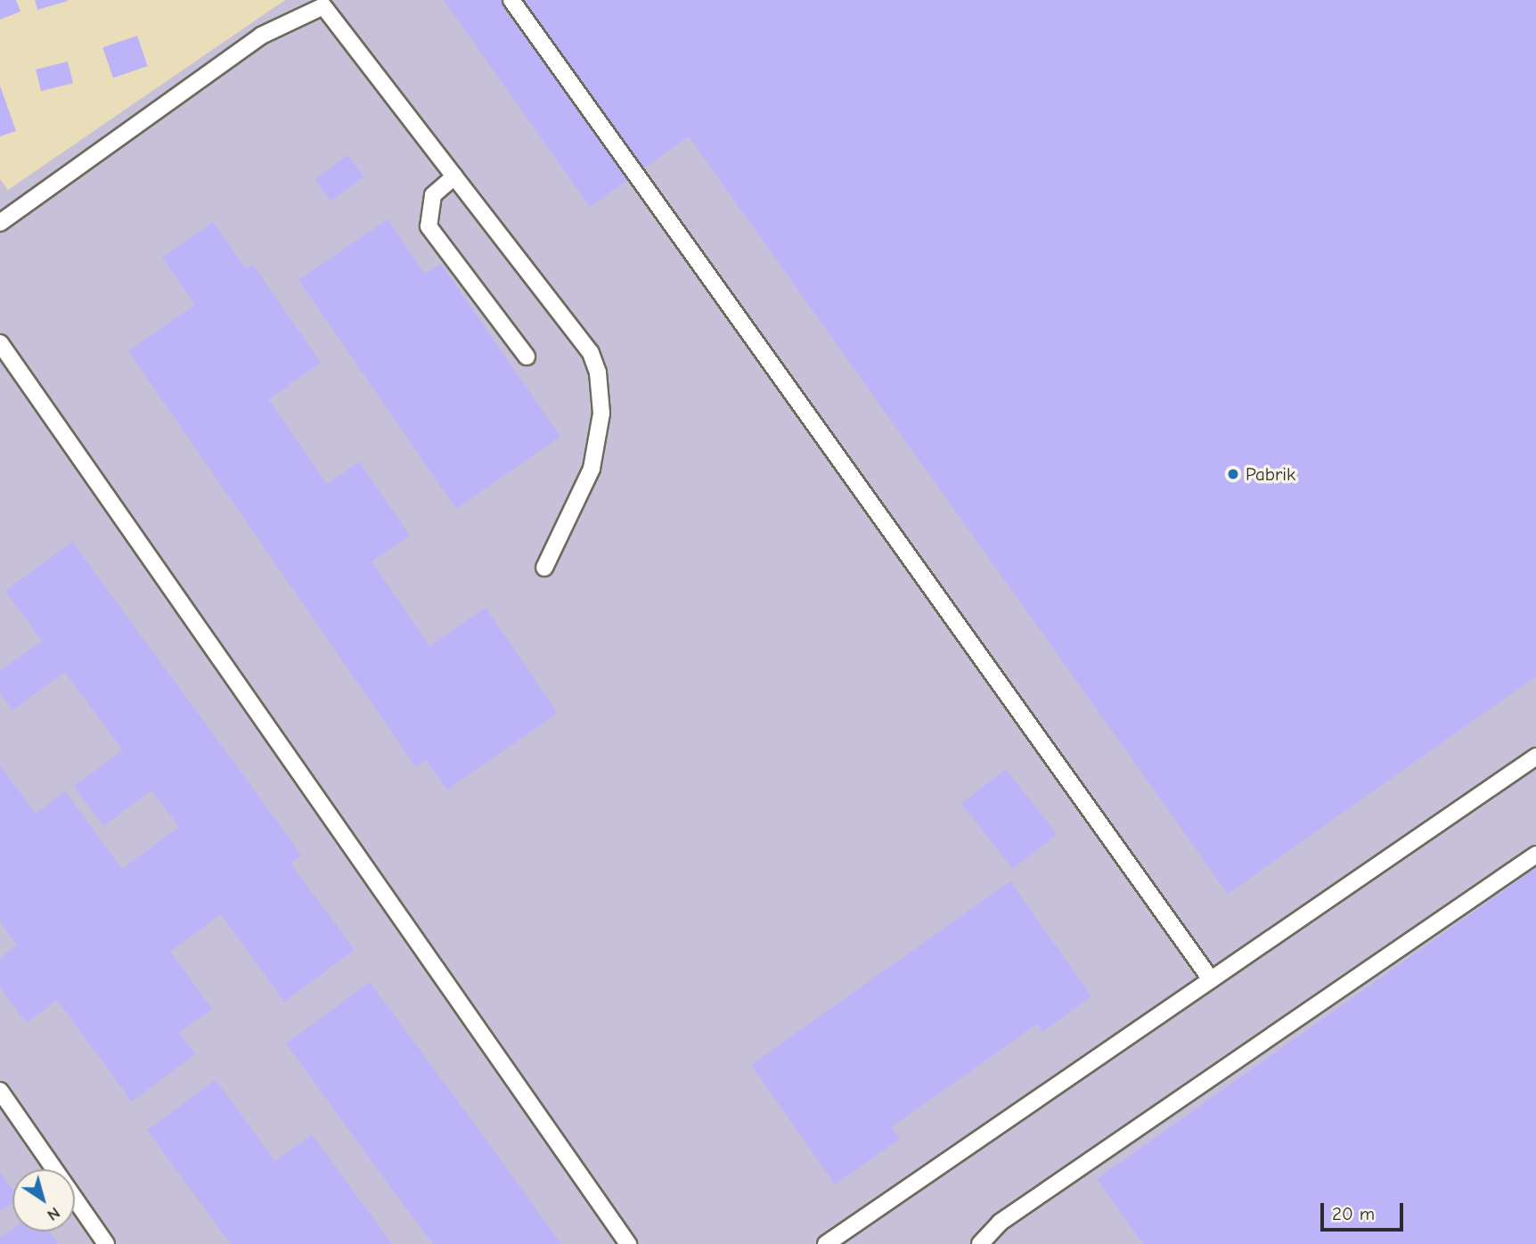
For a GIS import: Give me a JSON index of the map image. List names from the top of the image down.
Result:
{
  "places": ["Pabrik"],
  "scale_bar": "20 m",
  "north": "bottom right"
}
